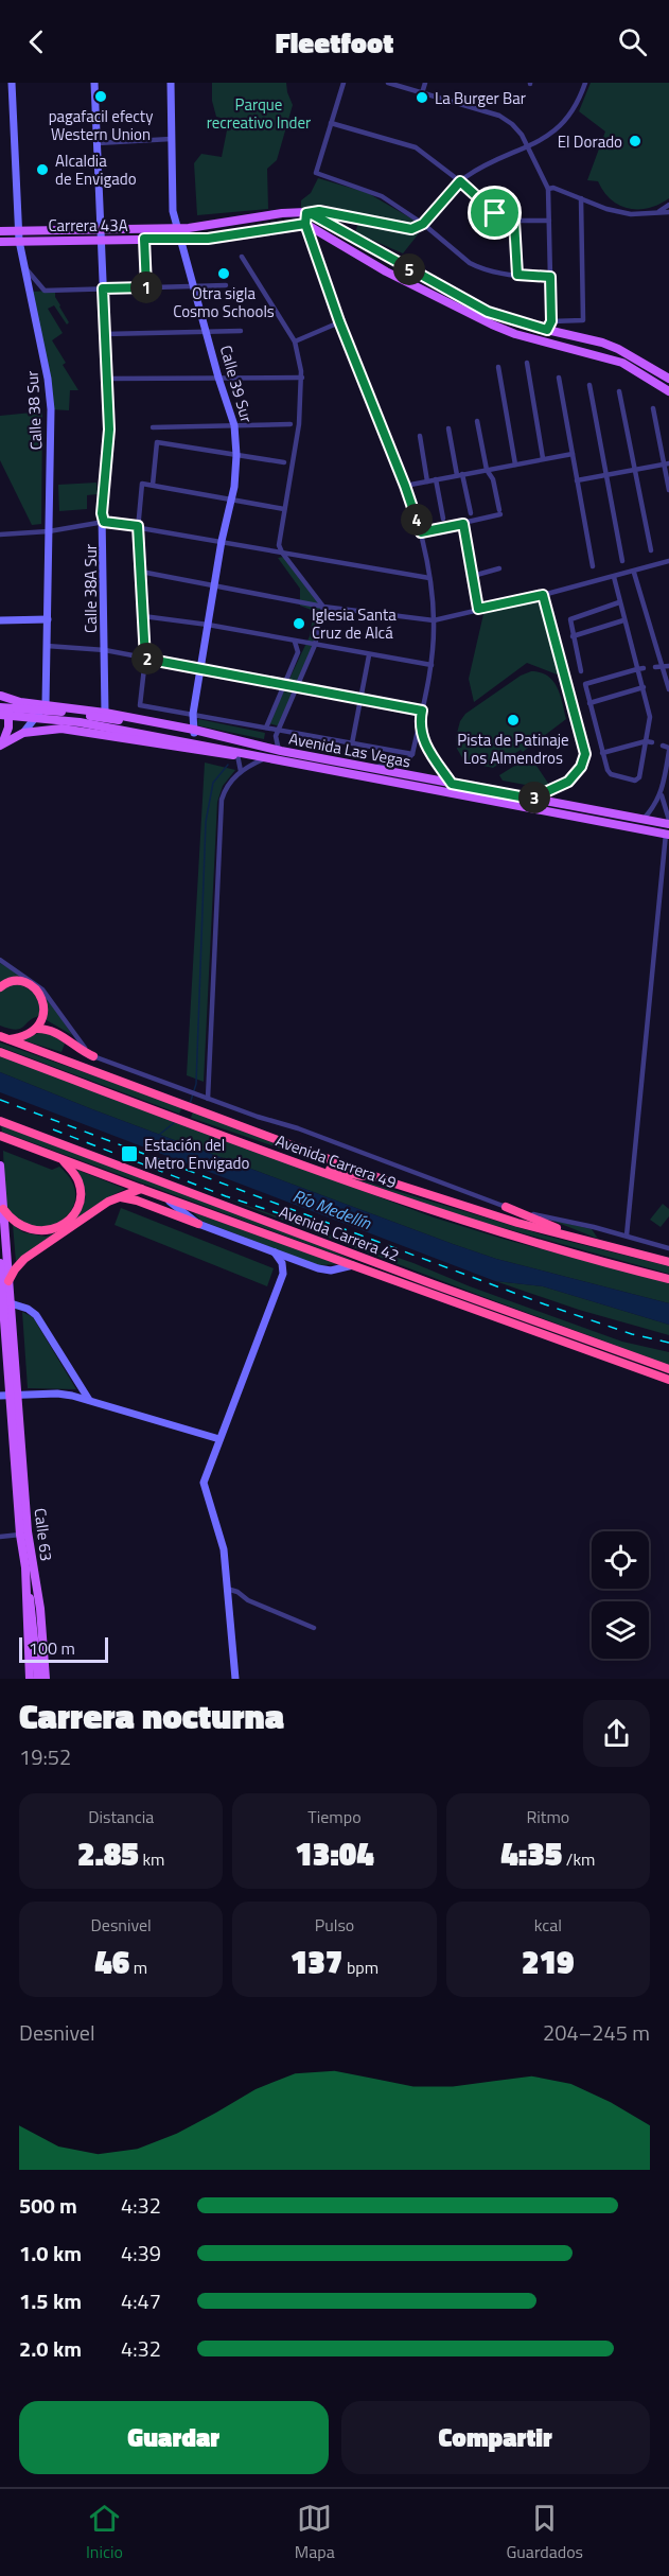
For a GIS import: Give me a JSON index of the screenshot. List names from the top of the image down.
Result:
{
  "streets": {
    "highway": ["Avenida Carrera 49", "Avenida Carrera 42"],
    "main road": ["Carrera 43A", "Avenida Las Vegas", "Calle 63"],
    "street": ["Calle 39 Sur", "Calle 38 Sur", "Calle 38A Sur"]
  },
  "crossings": [
    ["Carrera 43A", "Calle 39 Sur"],
    ["Carrera 43A", "Calle 38 Sur"],
    ["Carrera 43A", "Calle 38A Sur"],
    ["Calle 39 Sur", "Avenida Las Vegas"],
    ["Calle 38 Sur", "Avenida Las Vegas"],
    ["Calle 38A Sur", "Avenida Las Vegas"]
  ],
  "water": ["Río Medellín"],
  "parks": ["Parque recreativo Inder"],
  "places": {
    "other": [
      "pagafacil efecty Western Union",
      "La Burger Bar",
      "El Dorado",
      "Alcaldia de Envigado",
      "Otra sigla Cosmo Schools",
      "Iglesia Santa Cruz de Alcá",
      "Pista de Patinaje Los Almendros"
    ],
    "transit": ["Estación del Metro Envigado"]
  },
  "scale_bar": "100 m",
  "page": {
    "header": "Fleetfoot",
    "pins": [
      "5",
      "1",
      "4",
      "2",
      "3"
    ],
    "scale": "100 m",
    "heading": ["Carrera nocturna", "19:52"],
    "stats": [
      ["Distancia", "2.85 km"],
      ["Tiempo", "13:04"],
      ["Ritmo", "4:35 /km"],
      ["Desnivel", "46 m"],
      ["Pulso", "137 bpm"],
      ["kcal", "219"]
    ],
    "chart": ["Desnivel", "204–245 m"],
    "list": [
      {
        "name": "500 m",
        "note": "4:32"
      },
      {
        "name": "1.0 km",
        "note": "4:39"
      },
      {
        "name": "1.5 km",
        "note": "4:47"
      },
      {
        "name": "2.0 km",
        "note": "4:32"
      }
    ],
    "buttons": ["Guardar", "Compartir"],
    "tabs": ["Inicio", "Mapa", "Guardados"]
  }
}
